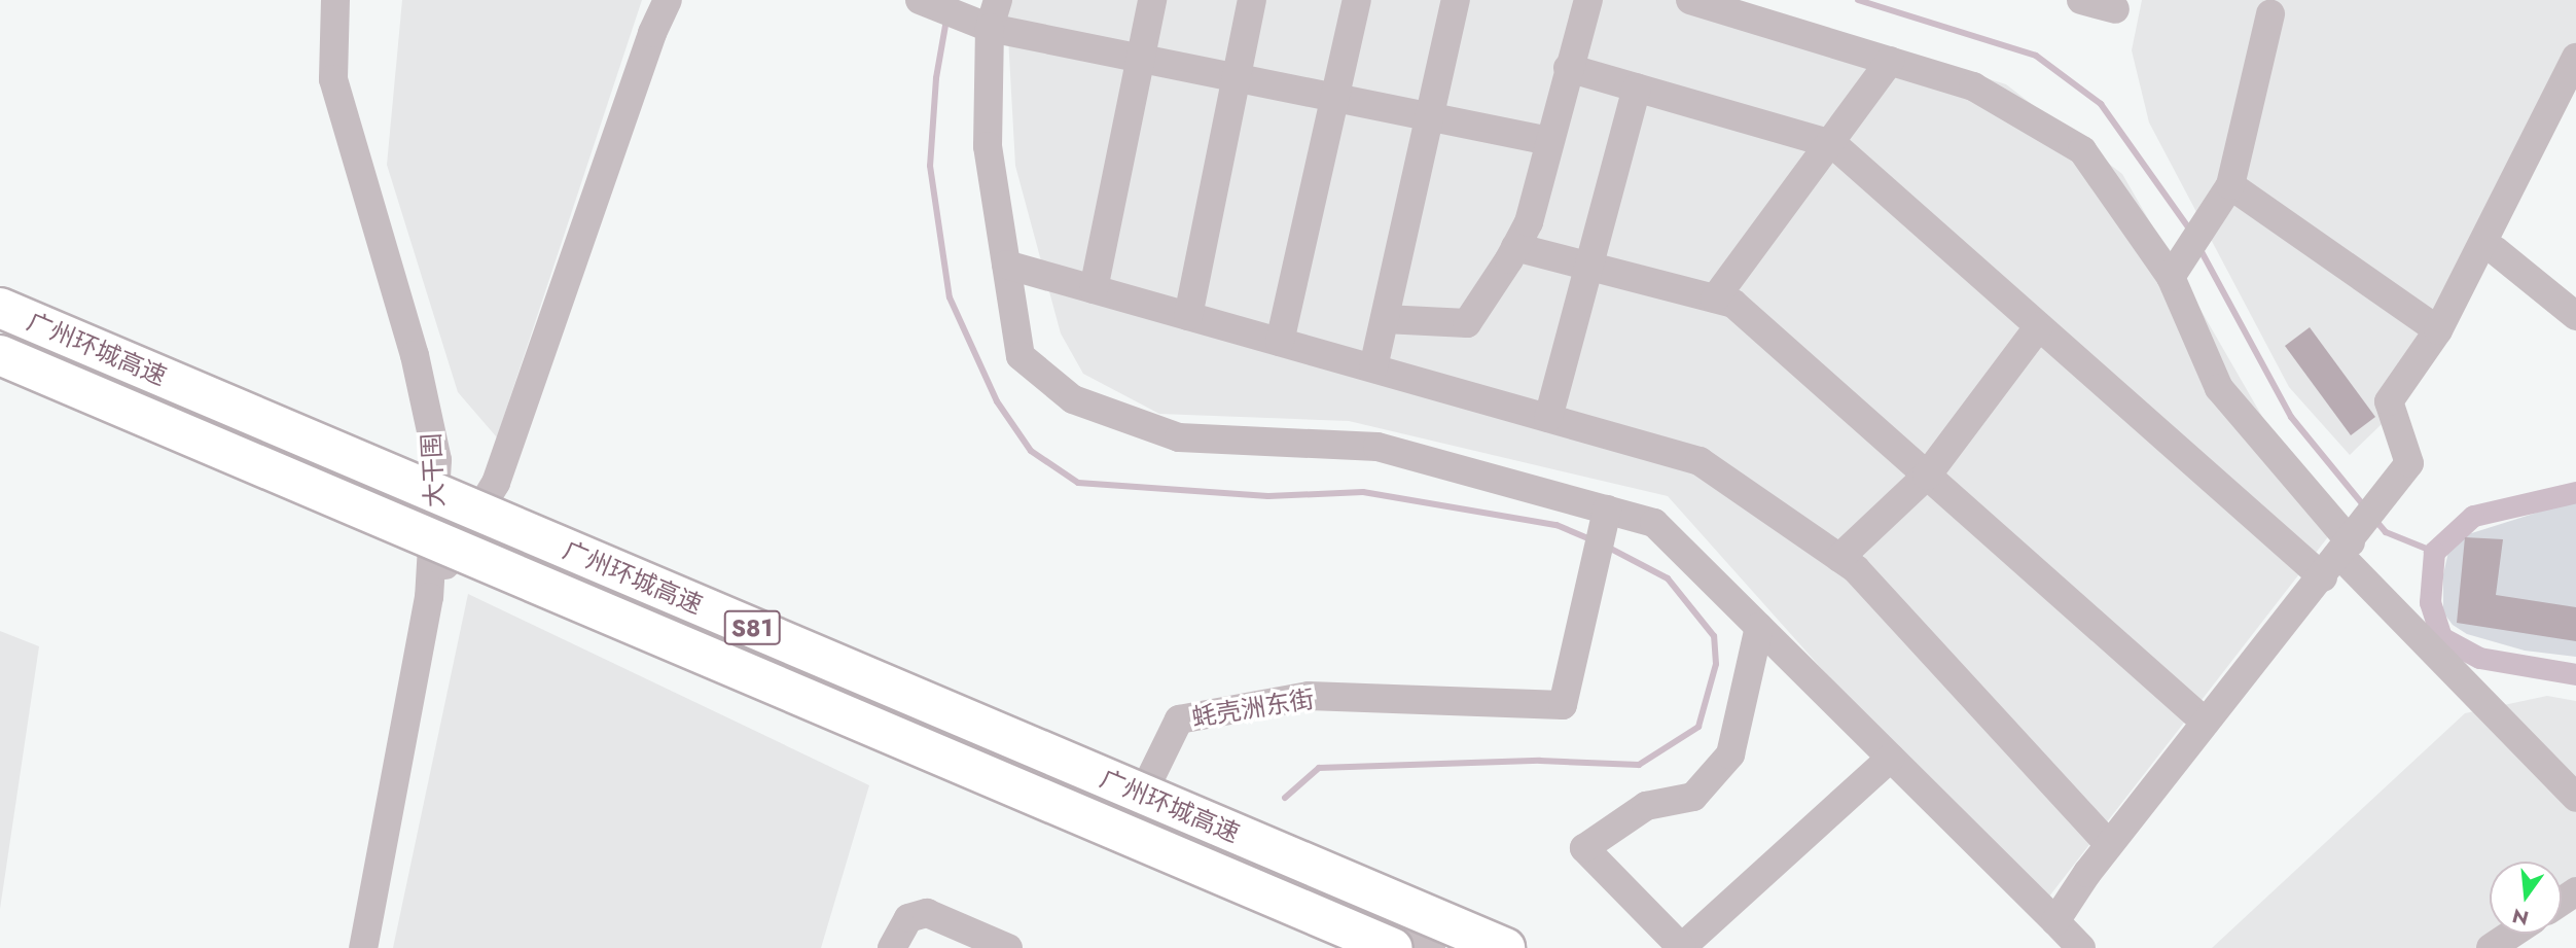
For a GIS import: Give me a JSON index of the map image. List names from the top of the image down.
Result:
{
  "streets": {
    "highway": ["广州环城高速", "S81"],
    "street": ["大干围", "蚝壳洲东街"]
  },
  "north": "bottom"
}
